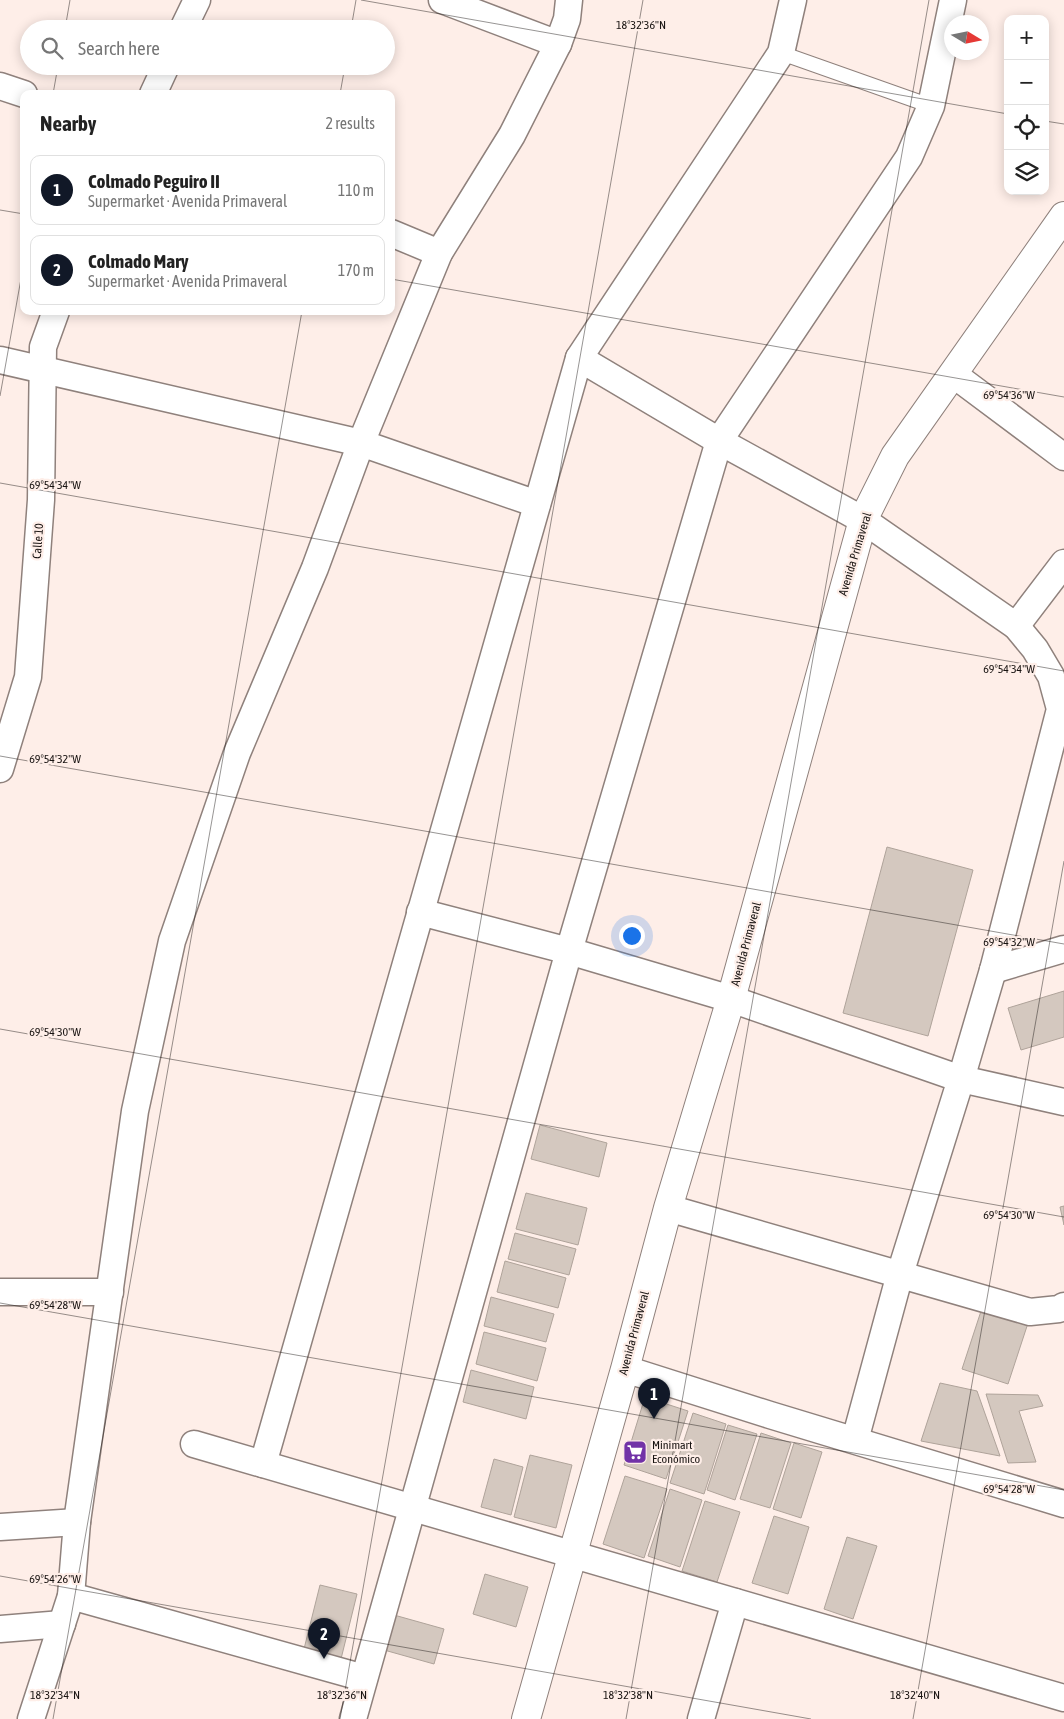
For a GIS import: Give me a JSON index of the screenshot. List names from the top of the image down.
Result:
{
  "streets": {
    "street": ["Calle 10", "Avenida Primaveral"]
  },
  "places": {
    "supermarket": ["Minimart Económico"]
  },
  "north": "right",
  "page": {
    "map_buttons": ["+", "−"],
    "search": "Search here",
    "heading": ["Nearby", "2 results"],
    "list": [
      {
        "mark": "1",
        "name": "Colmado Peguiro II",
        "note": "Supermarket · Avenida Primaveral",
        "value": "110 m"
      },
      {
        "mark": "2",
        "name": "Colmado Mary",
        "note": "Supermarket · Avenida Primaveral",
        "value": "170 m"
      }
    ],
    "pins": ["1", "2"]
  },
  "coordinates": [
    "18°32'36\"N",
    "69°54'36\"W",
    "69°54'34\"W",
    "69°54'32\"W",
    "69°54'30\"W",
    "69°54'28\"W",
    "69°54'26\"W",
    "18°32'34\"N",
    "18°32'38\"N",
    "18°32'40\"N"
  ]
}
